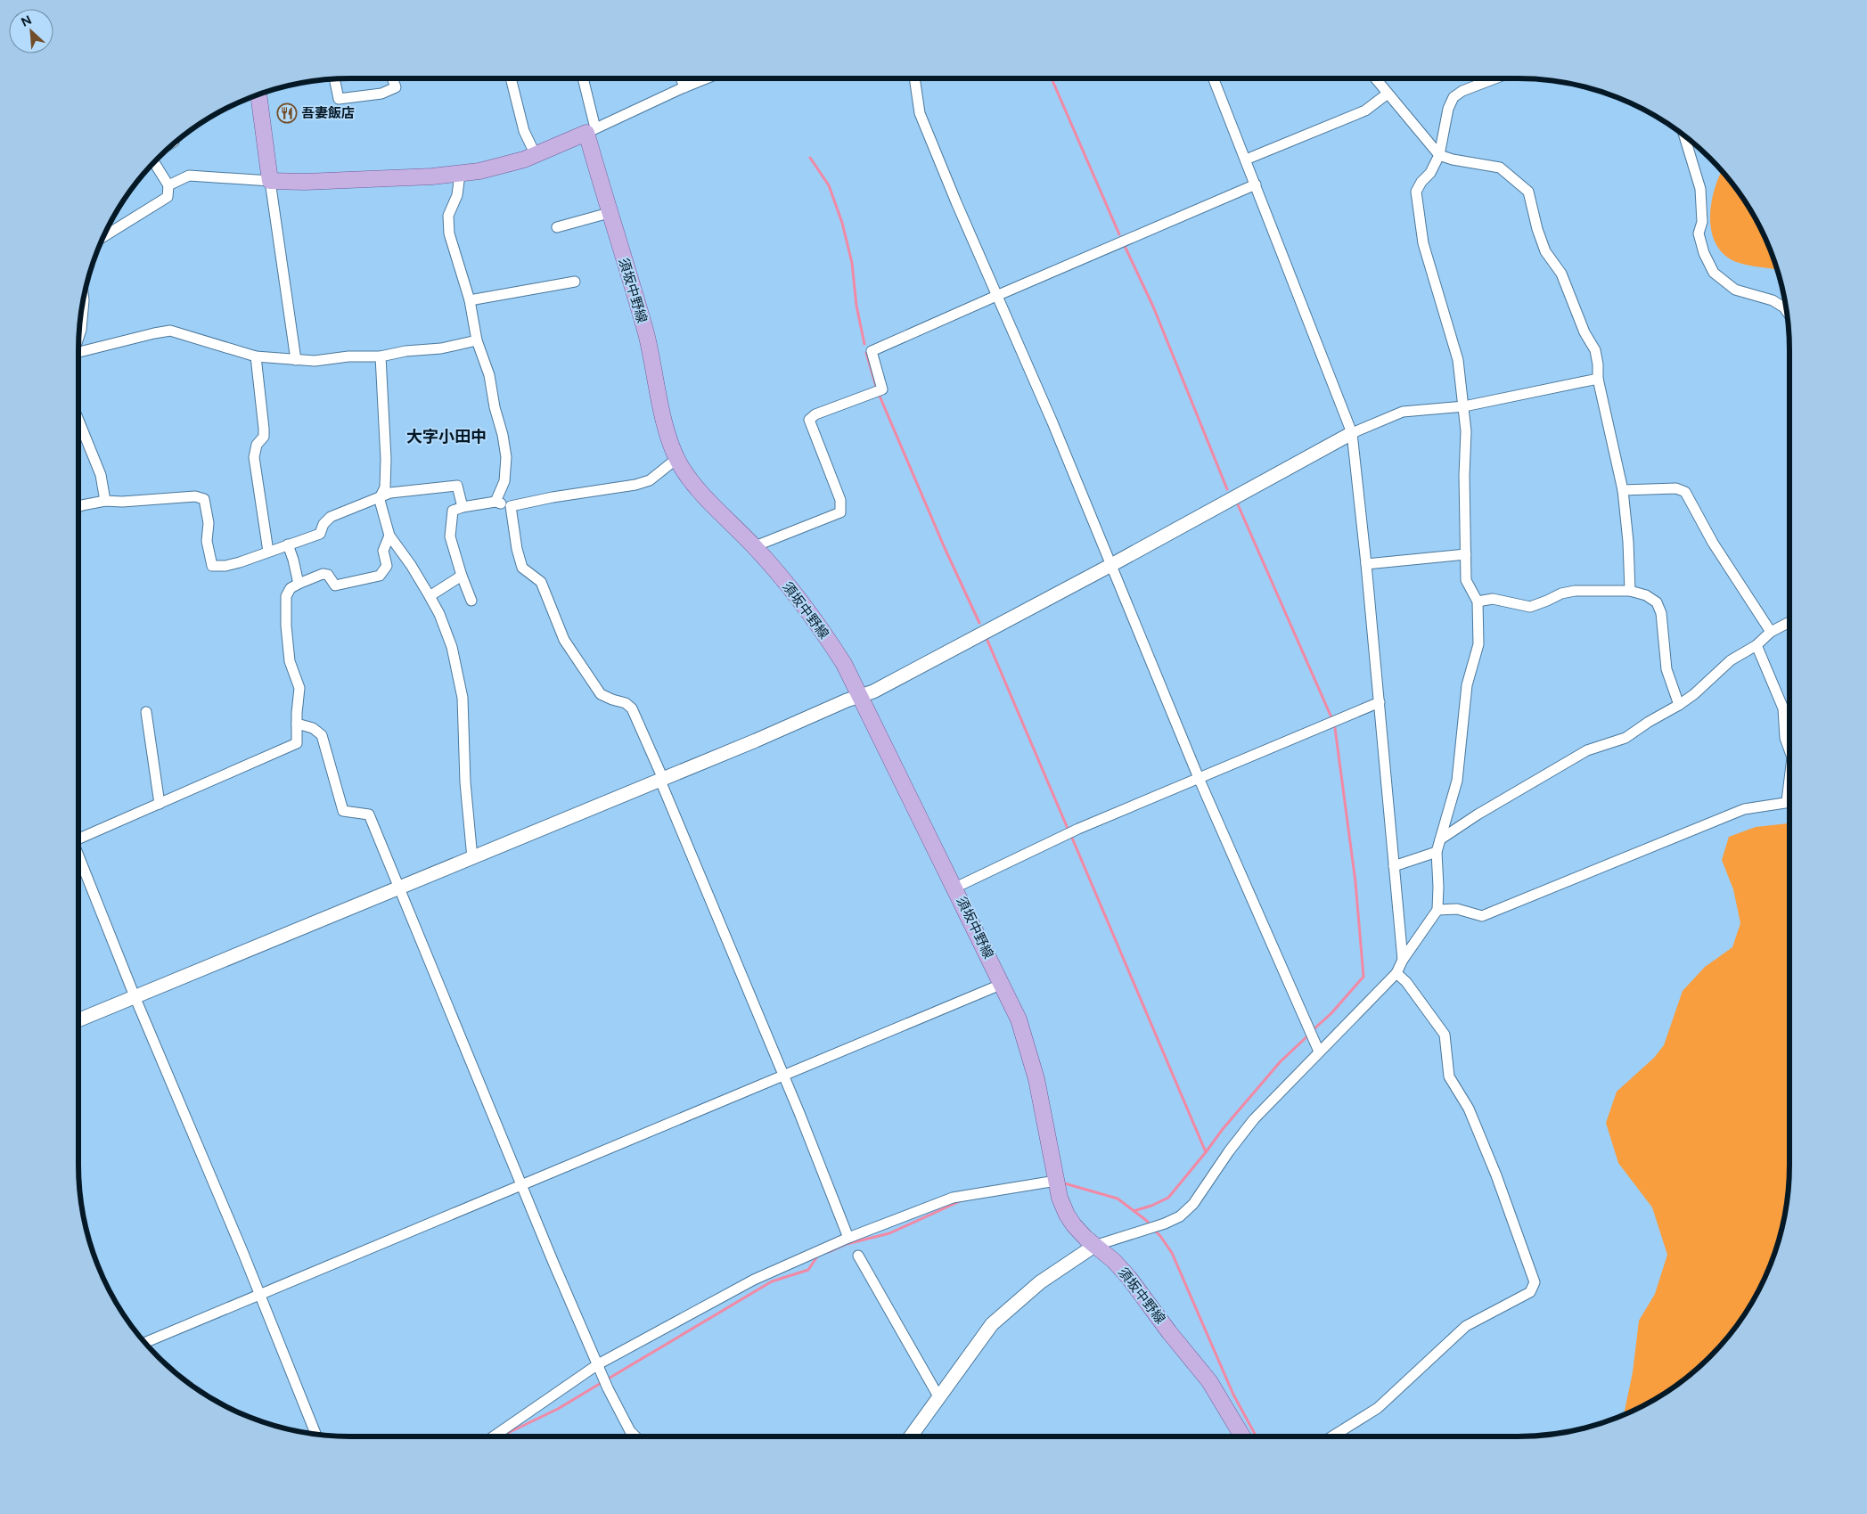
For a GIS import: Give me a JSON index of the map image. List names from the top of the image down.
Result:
{
  "streets": {
    "main road": ["須坂中野線"]
  },
  "districts": ["大字小田中"],
  "places": {
    "restaurant": ["吾妻飯店"]
  },
  "north": "top left"
}
